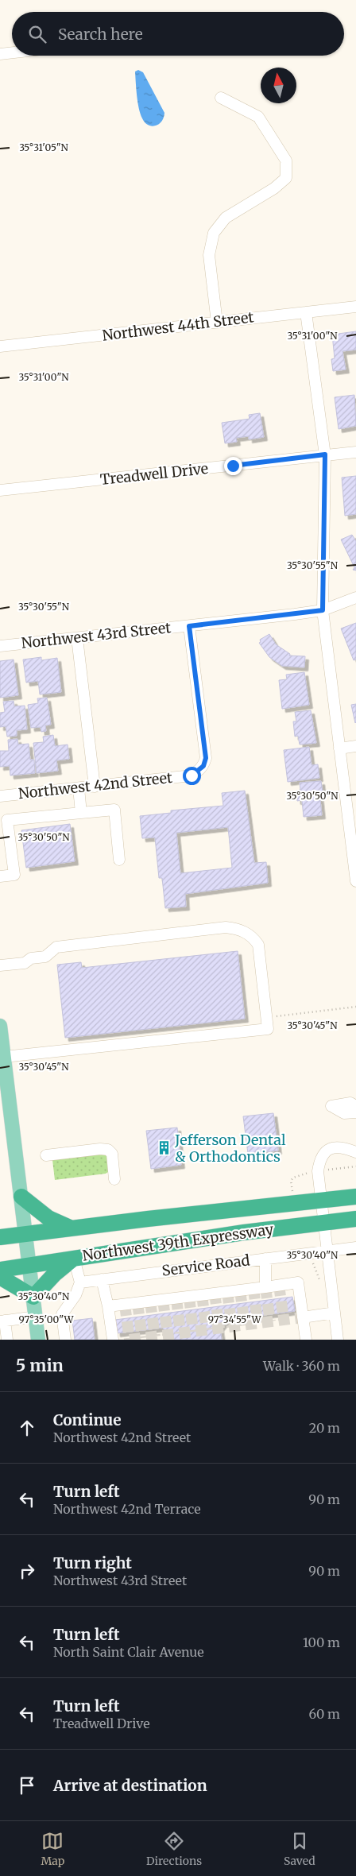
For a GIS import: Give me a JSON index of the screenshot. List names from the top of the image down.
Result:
{
  "streets": {
    "highway": ["Northwest 39th Expressway"],
    "street": [
      "Northwest 44th Street",
      "Treadwell Drive",
      "Northwest 43rd Street",
      "Northwest 42nd Street",
      "Service Road"
    ]
  },
  "crossings": [
    ["Northwest 43rd Street", "Northwest 42nd Street"]
  ],
  "places": {
    "building": ["Jefferson Dental & Orthodontics"]
  },
  "north": "top",
  "page": {
    "search": "Search here",
    "heading": ["5 min", "Walk · 360 m"],
    "list": [
      ["Continue", "Northwest 42nd Street", "20 m"],
      ["Turn left", "Northwest 42nd Terrace", "90 m"],
      ["Turn right", "Northwest 43rd Street", "90 m"],
      ["Turn left", "North Saint Clair Avenue", "100 m"],
      ["Turn left", "Treadwell Drive", "60 m"],
      "Arrive at destination"
    ],
    "nav": ["Map", "Directions", "Saved"]
  },
  "coordinates": [
    "35°31'05\"N",
    "35°31'00\"N",
    "35°30'55\"N",
    "35°30'50\"N",
    "35°30'45\"N",
    "35°30'40\"N",
    "97°35'00\"W",
    "97°34'55\"W"
  ]
}
